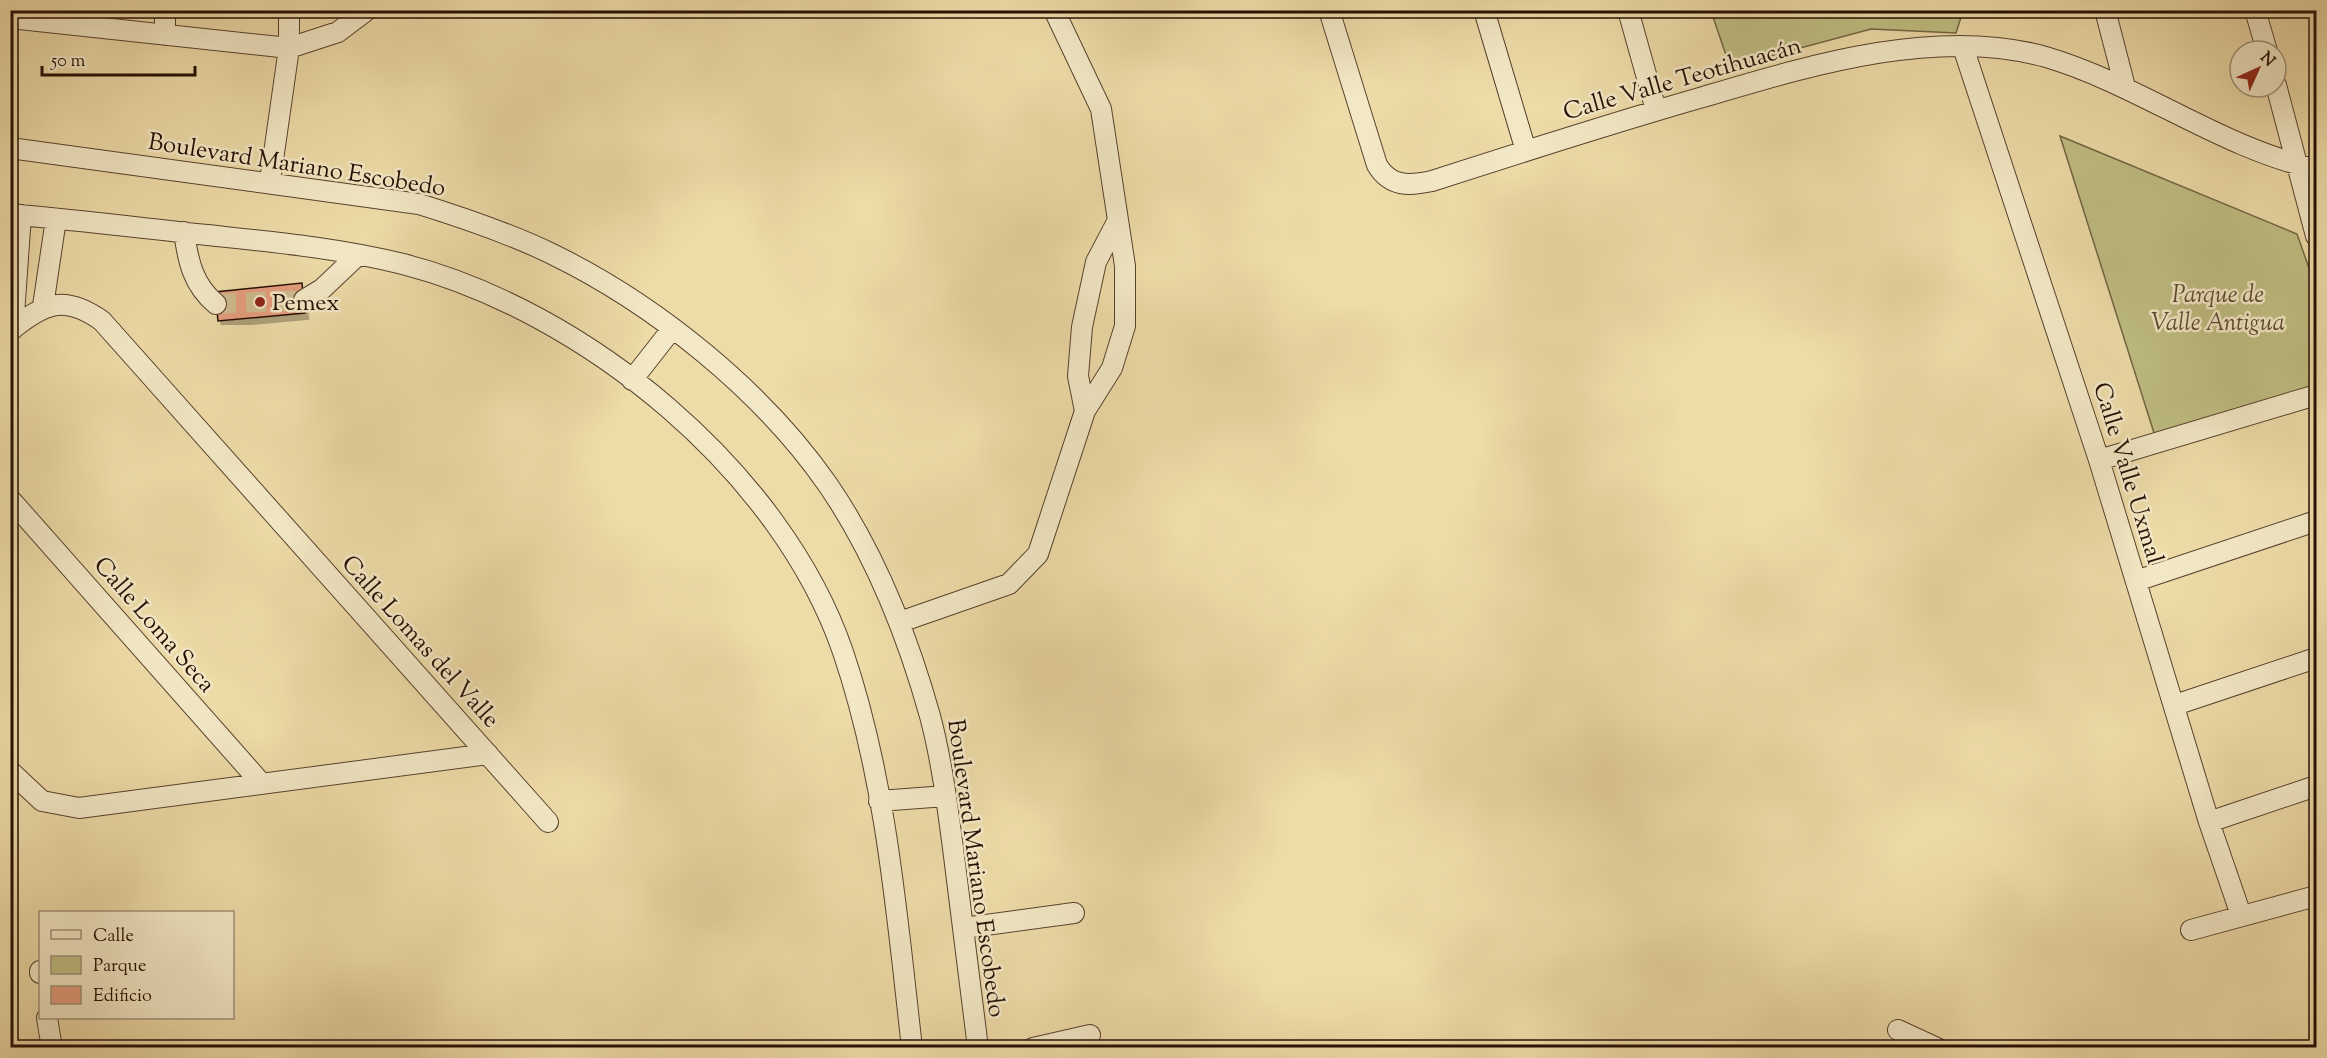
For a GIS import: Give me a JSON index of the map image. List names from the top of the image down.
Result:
{
  "streets": {
    "street": [
      "Calle Valle Teotihuacán",
      "Boulevard Mariano Escobedo",
      "Calle Valle Uxmal",
      "Calle Loma Seca",
      "Calle Lomas del Valle"
    ]
  },
  "crossings": [
    ["Calle Valle Teotihuacán", "Calle Valle Uxmal"],
    ["Calle Loma Seca", "Calle Lomas del Valle"]
  ],
  "parks": ["Parque de Valle Antigua"],
  "places": ["Pemex"],
  "legend": ["Calle", "Parque", "Edificio"],
  "scale_bar": "50 m",
  "north": "top right"
}
